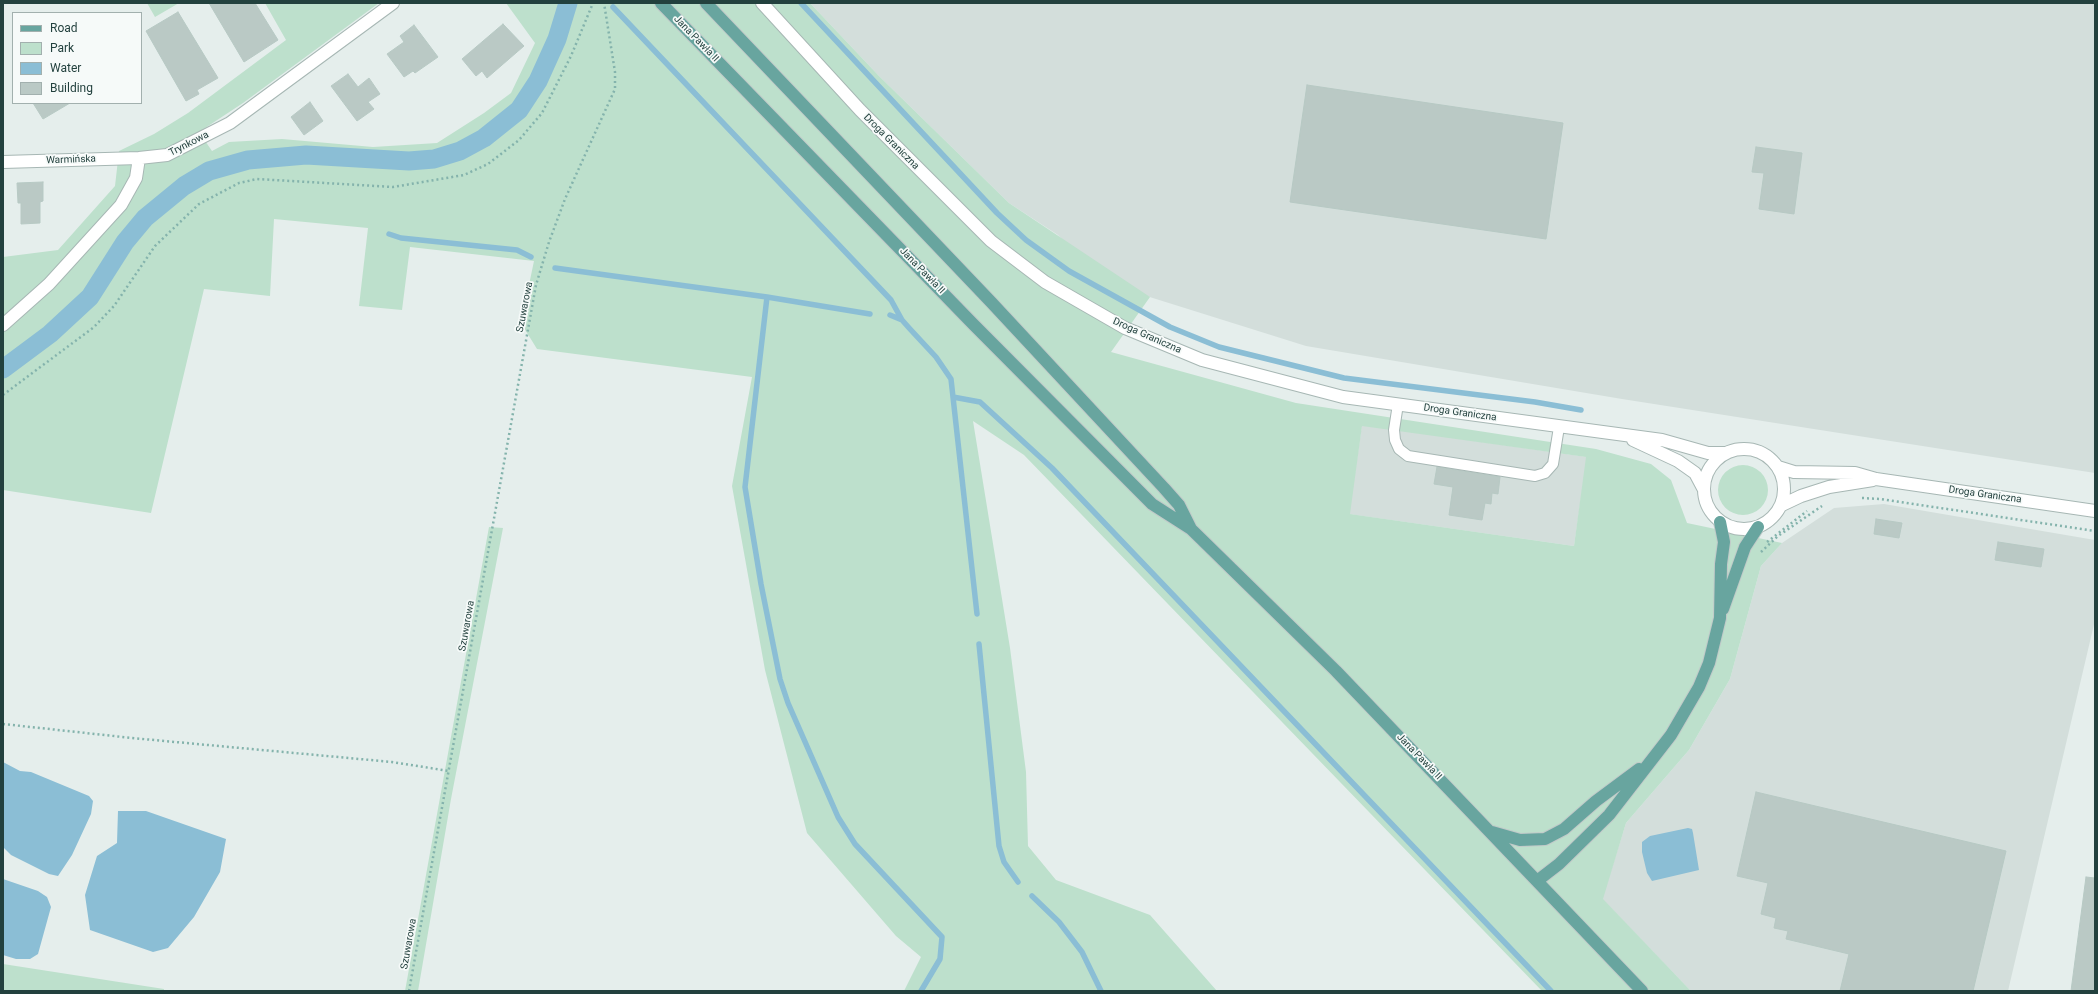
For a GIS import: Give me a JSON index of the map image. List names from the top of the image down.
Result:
{
  "streets": {
    "main road": ["Jana Pawła II"],
    "street": ["Droga Graniczna", "Trynkowa", "Warmińska"],
    "path": ["Szuwarowa"]
  },
  "crossings": [
    ["Trynkowa", "Warmińska"]
  ],
  "legend": [
    "Road",
    "Park",
    "Water",
    "Building"
  ]
}
